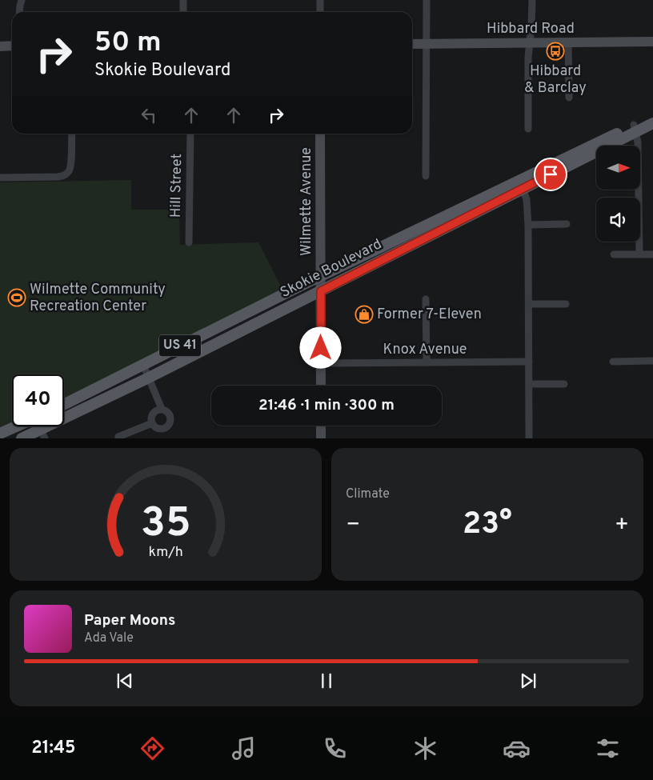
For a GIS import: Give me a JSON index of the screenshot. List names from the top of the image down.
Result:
{
  "streets": {
    "main road": ["Skokie Boulevard", "US 41"],
    "street": [
      "Hibbard Road",
      "Hill Street",
      "Wilmette Avenue",
      "Knox Avenue"
    ]
  },
  "crossings": [
    ["Wilmette Avenue", "Skokie Boulevard"],
    ["Wilmette Avenue", "Knox Avenue"]
  ],
  "places": {
    "bus stop": ["Hibbard & Barclay"],
    "sports": ["Wilmette Community Recreation Center"],
    "shop": ["Former 7-Eleven"]
  },
  "north": "right",
  "page": {
    "turn": ["50 m", "Skokie Boulevard"],
    "limit": "40",
    "trip": "21:46 · 1 min · 300 m",
    "tile": "Climate",
    "heat": ["−", "23°", "+"],
    "song": ["Paper Moons", "Ada Vale"],
    "tabs": "21:45",
    "gauge": ["35", "km/h"]
  }
}
